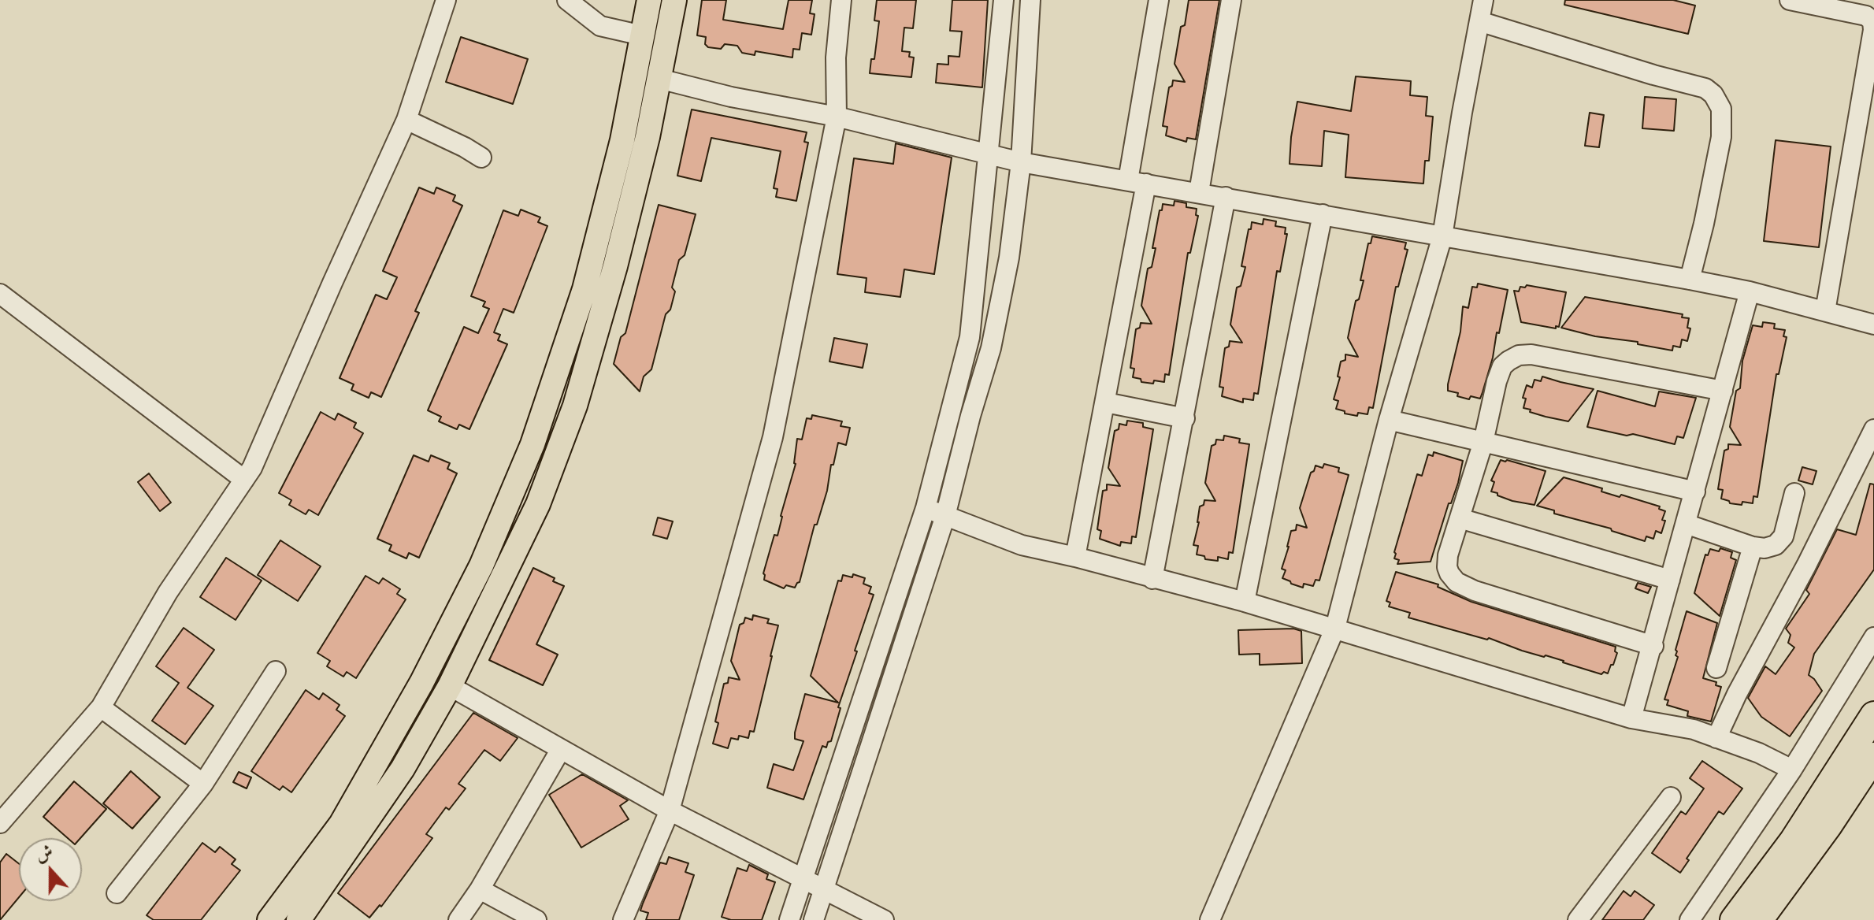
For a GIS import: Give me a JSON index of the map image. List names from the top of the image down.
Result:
{
  "north": "top"
}
